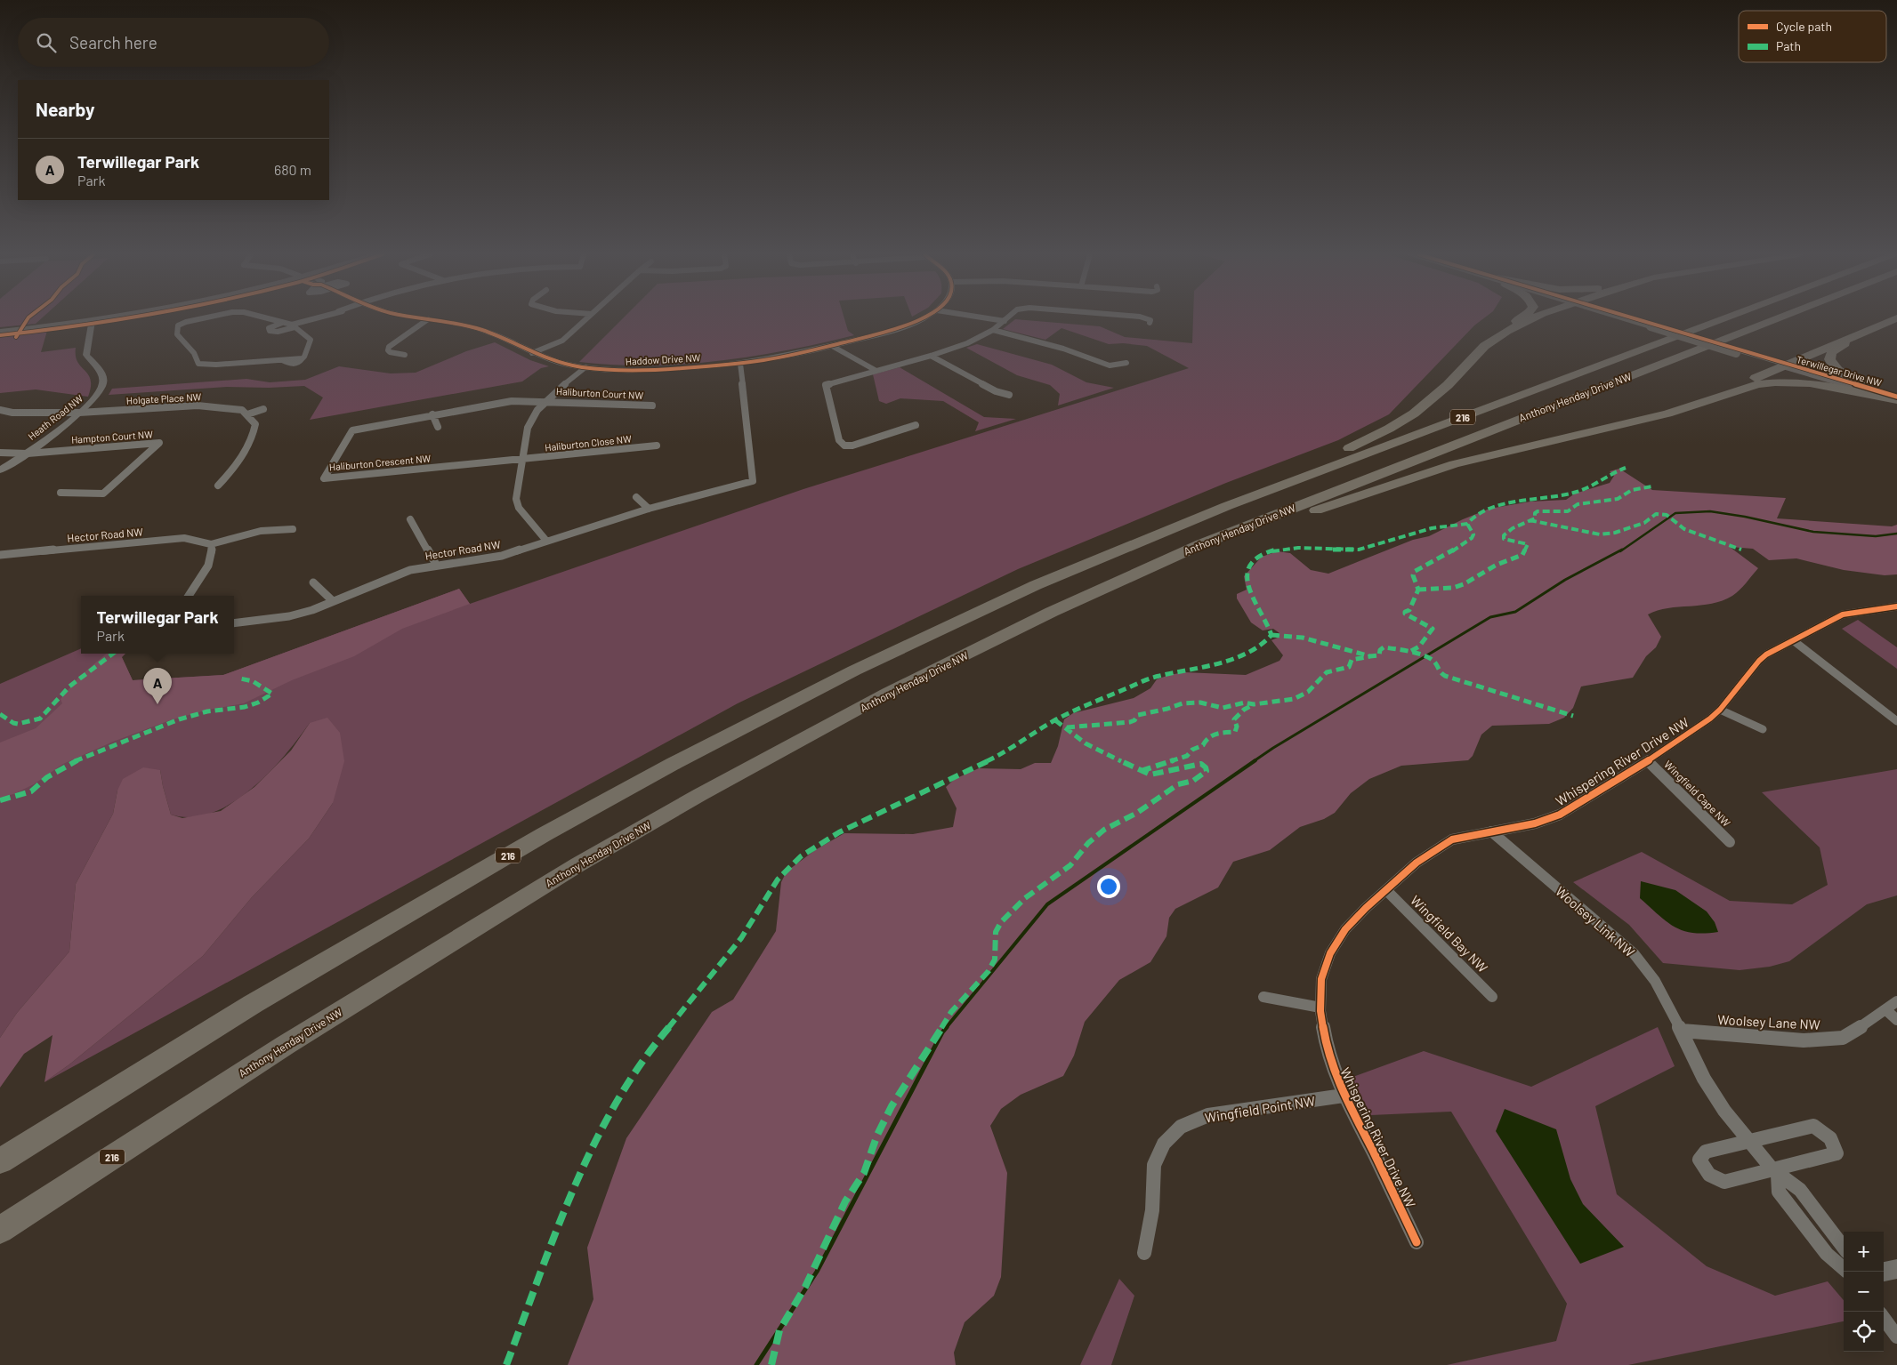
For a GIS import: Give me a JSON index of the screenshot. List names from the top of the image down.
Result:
{
  "streets": {
    "highway": ["Anthony Henday Drive NW", "216"],
    "main road": ["Terwillegar Drive NW"],
    "street": [
      "Haddow Drive NW",
      "Haliburton Court NW",
      "Holgate Place NW",
      "Heath Road NW",
      "Hampton Court NW",
      "Haliburton Close NW",
      "Haliburton Crescent NW",
      "Hector Road NW",
      "Whispering River Drive NW",
      "Wingfield Cape NW",
      "Woolsey Link NW",
      "Wingfield Bay NW",
      "Woolsey Lane NW",
      "Wingfield Point NW"
    ]
  },
  "crossings": [
    ["Haddow Drive NW", "Hector Road NW"],
    ["Haliburton Court NW", "Haliburton Crescent NW"],
    ["Holgate Place NW", "Heath Road NW"],
    ["Heath Road NW", "Hampton Court NW"],
    ["Haliburton Close NW", "Haliburton Crescent NW"],
    ["Whispering River Drive NW", "Wingfield Cape NW"],
    ["Whispering River Drive NW", "Woolsey Link NW"],
    ["Whispering River Drive NW", "Wingfield Bay NW"],
    ["Whispering River Drive NW", "Wingfield Point NW"],
    ["Woolsey Link NW", "Woolsey Lane NW"]
  ],
  "legend": ["Cycle path", "Path"],
  "page": {
    "search": "Search here",
    "heading": "Nearby",
    "list": [
      {
        "mark": "A",
        "name": "Terwillegar Park",
        "note": "Park",
        "value": "680 m"
      }
    ],
    "popup": ["Terwillegar Park", "Park"],
    "pins": "A",
    "map_buttons": ["+", "−"]
  }
}
